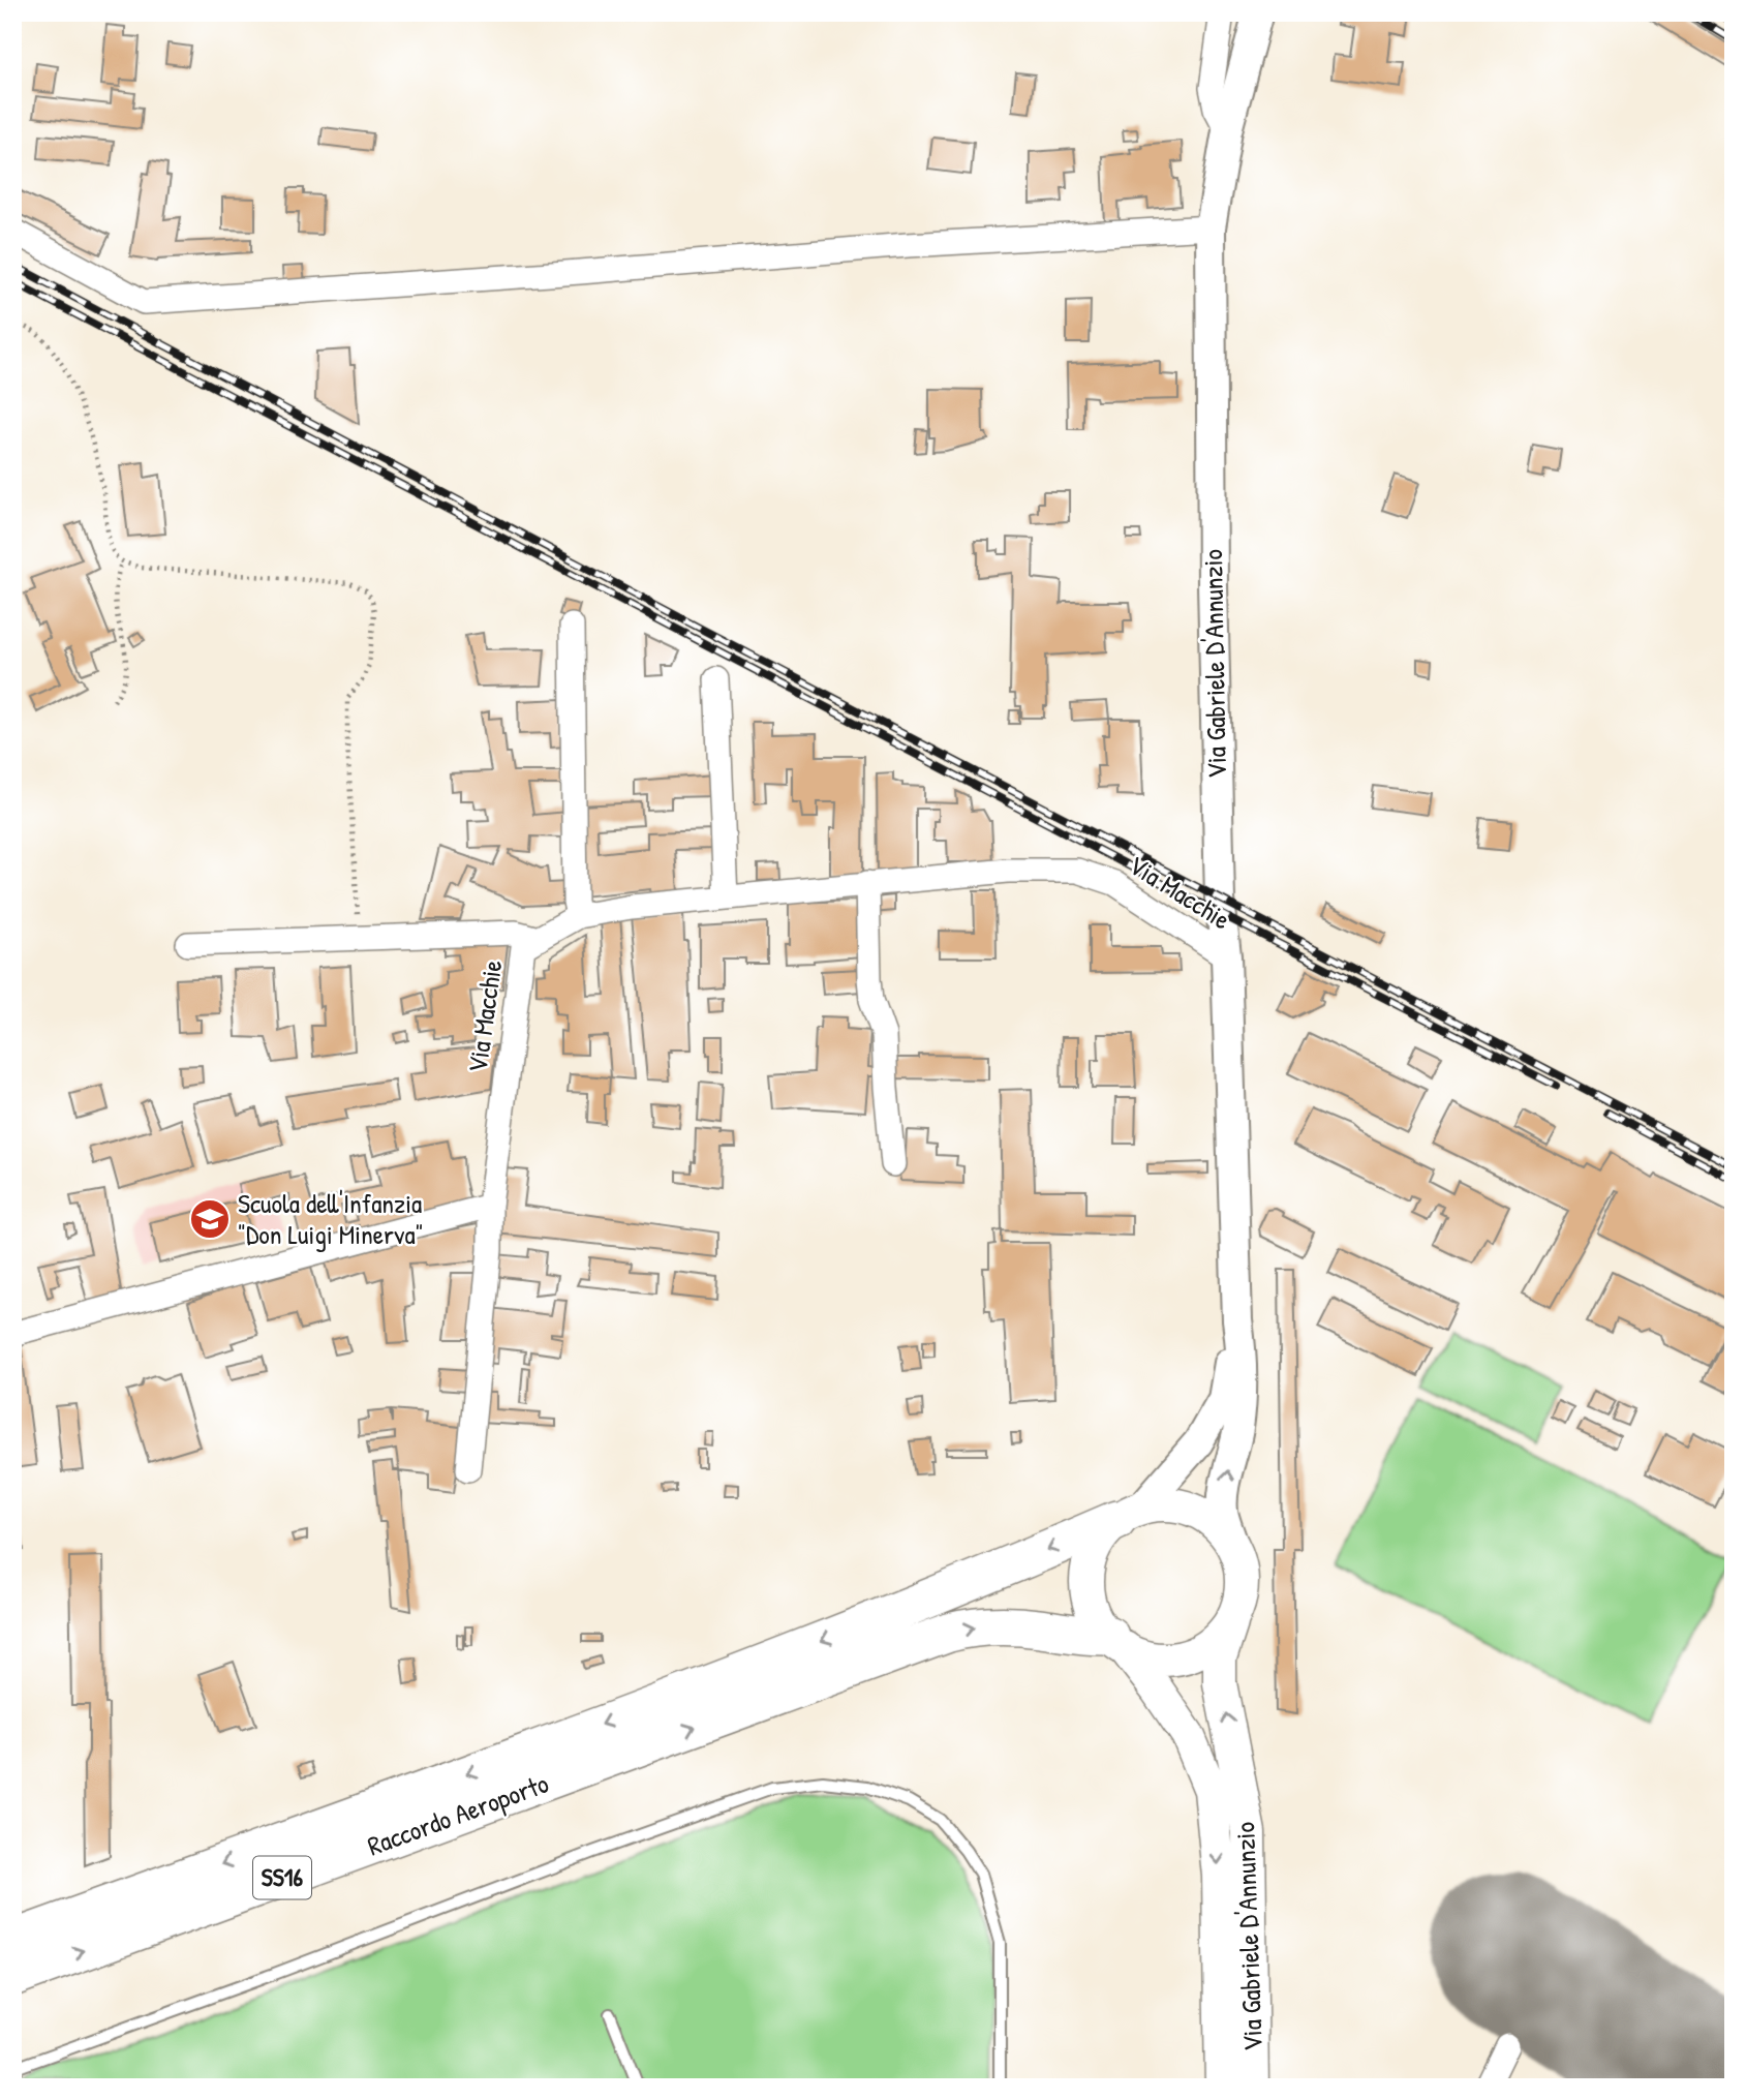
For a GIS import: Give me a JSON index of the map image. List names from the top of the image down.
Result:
{
  "streets": {
    "highway": ["Raccordo Aeroporto", "SS16"],
    "main road": ["Via Gabriele D'Annunzio"],
    "street": ["Via Macchie"]
  },
  "crossings": [
    ["Via Gabriele D'Annunzio", "Via Macchie"]
  ],
  "places": {
    "school or university": ["Scuola dell'Infanzia \"Don Luigi Minerva\""]
  }
}
